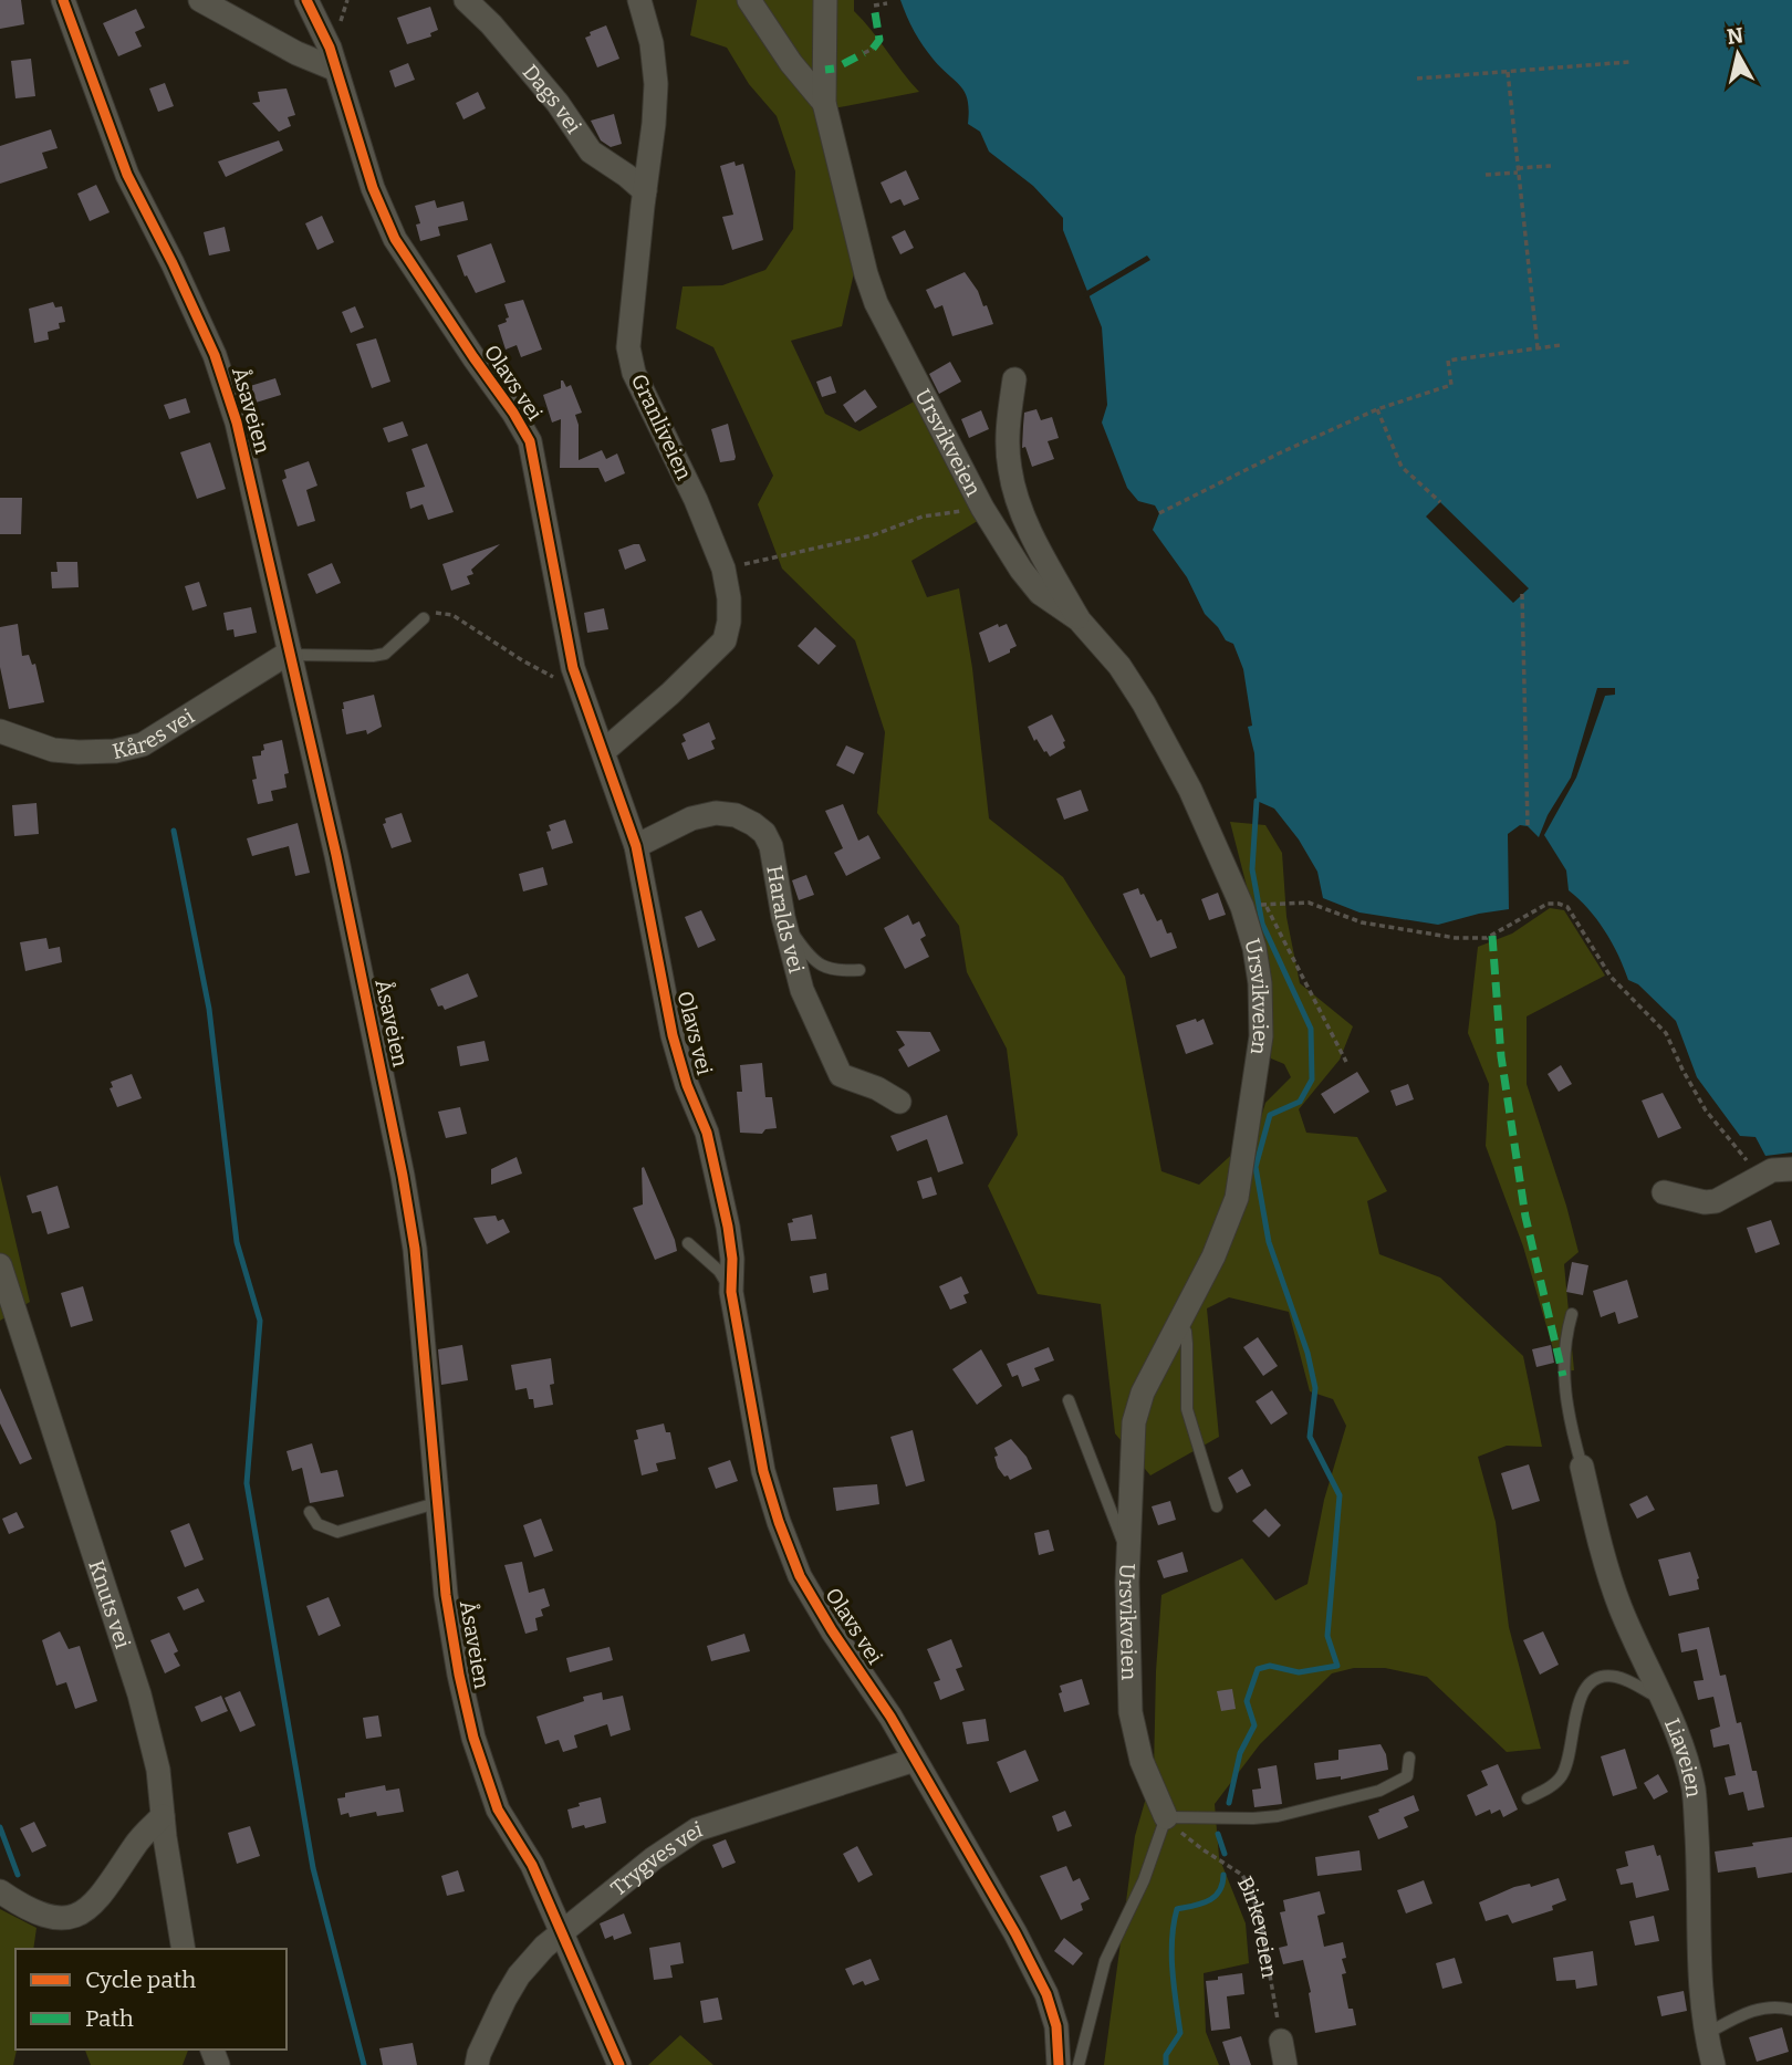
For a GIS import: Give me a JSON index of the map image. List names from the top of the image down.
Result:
{
  "streets": {
    "street": [
      "Dags vei",
      "Olavs vei",
      "Åsaveien",
      "Granliveien",
      "Ursvikveien",
      "Kåres vei",
      "Haralds vei",
      "Knuts vei",
      "Liaveien",
      "Trygves vei"
    ],
    "path": ["Birkeveien"]
  },
  "crossings": [
    ["Dags vei", "Granliveien"],
    ["Olavs vei", "Granliveien"],
    ["Olavs vei", "Haralds vei"],
    ["Olavs vei", "Trygves vei"],
    ["Åsaveien", "Kåres vei"],
    ["Åsaveien", "Trygves vei"],
    ["Ursvikveien", "Birkeveien"]
  ],
  "legend": ["Cycle path", "Path"],
  "north": "top"
}
